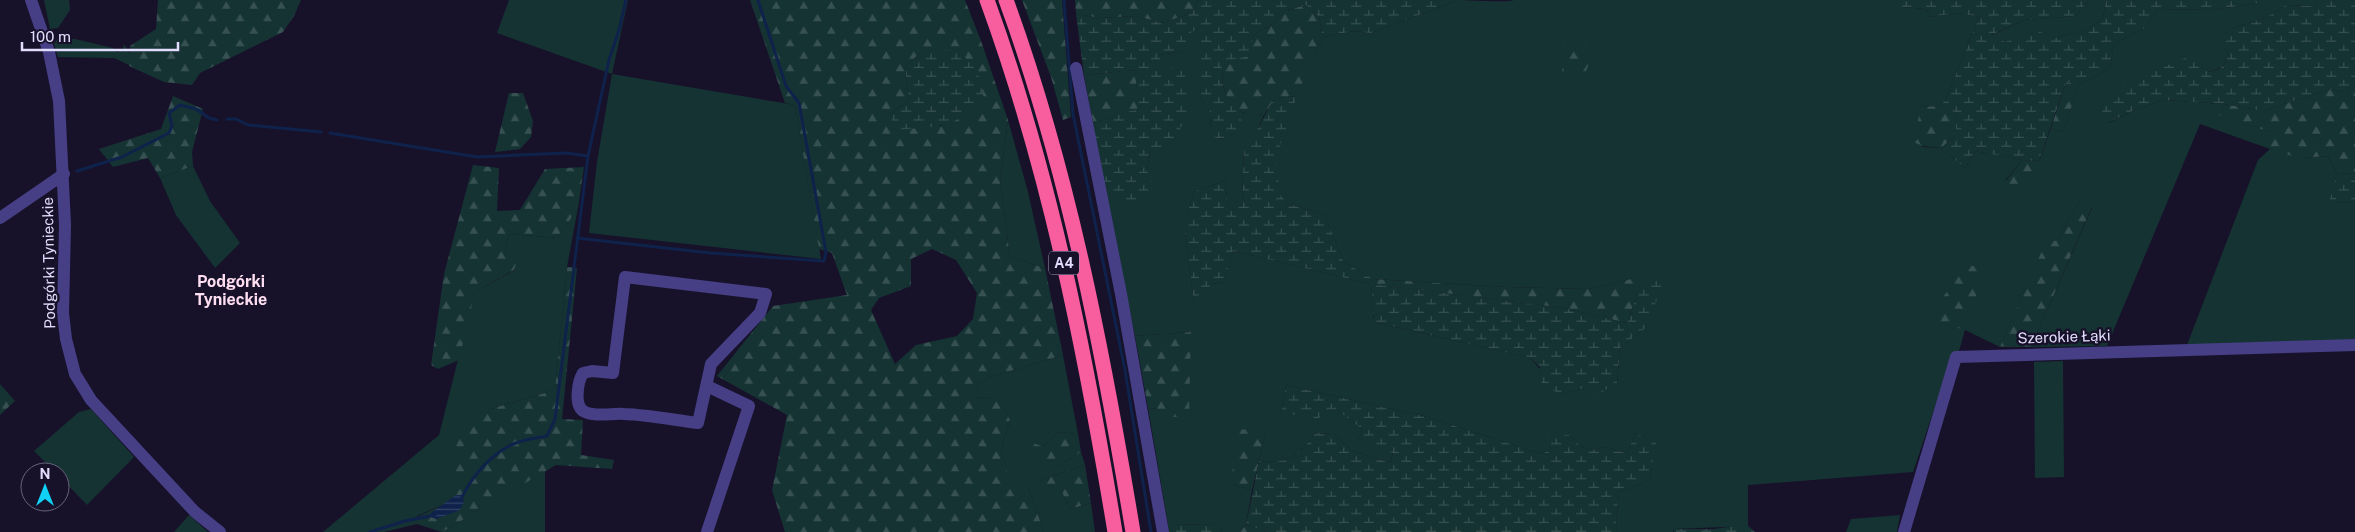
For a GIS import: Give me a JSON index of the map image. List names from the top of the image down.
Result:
{
  "streets": {
    "highway": ["A4"],
    "street": ["Podgórki Tynieckie", "Szerokie Łąki"]
  },
  "districts": ["Podgórki Tynieckie"],
  "scale_bar": "100 m",
  "north": "top"
}
